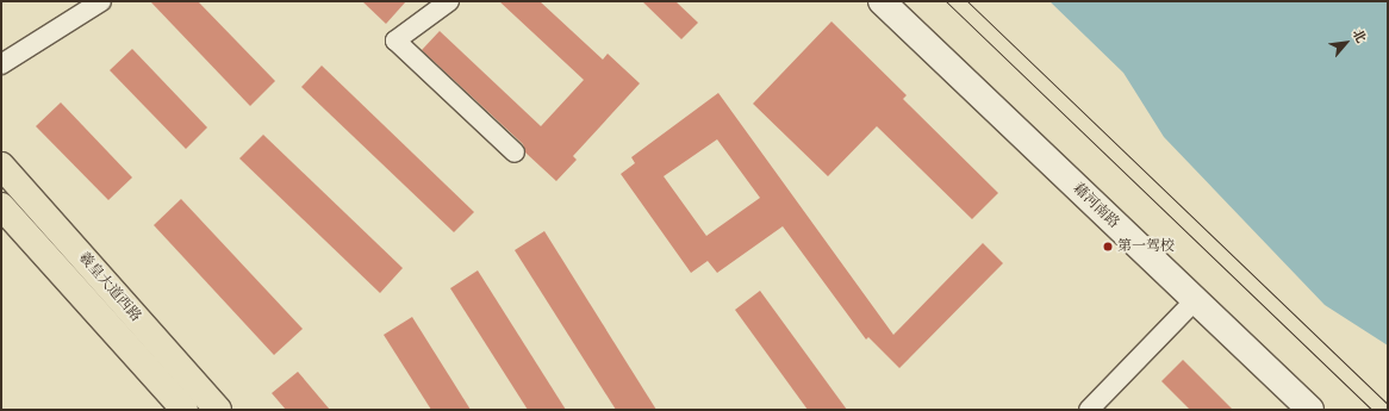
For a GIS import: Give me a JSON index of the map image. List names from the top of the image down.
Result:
{
  "streets": {
    "main road": ["藉河南路", "羲皇大道西路"]
  },
  "places": ["第一驾校"],
  "north": "top right"
}
